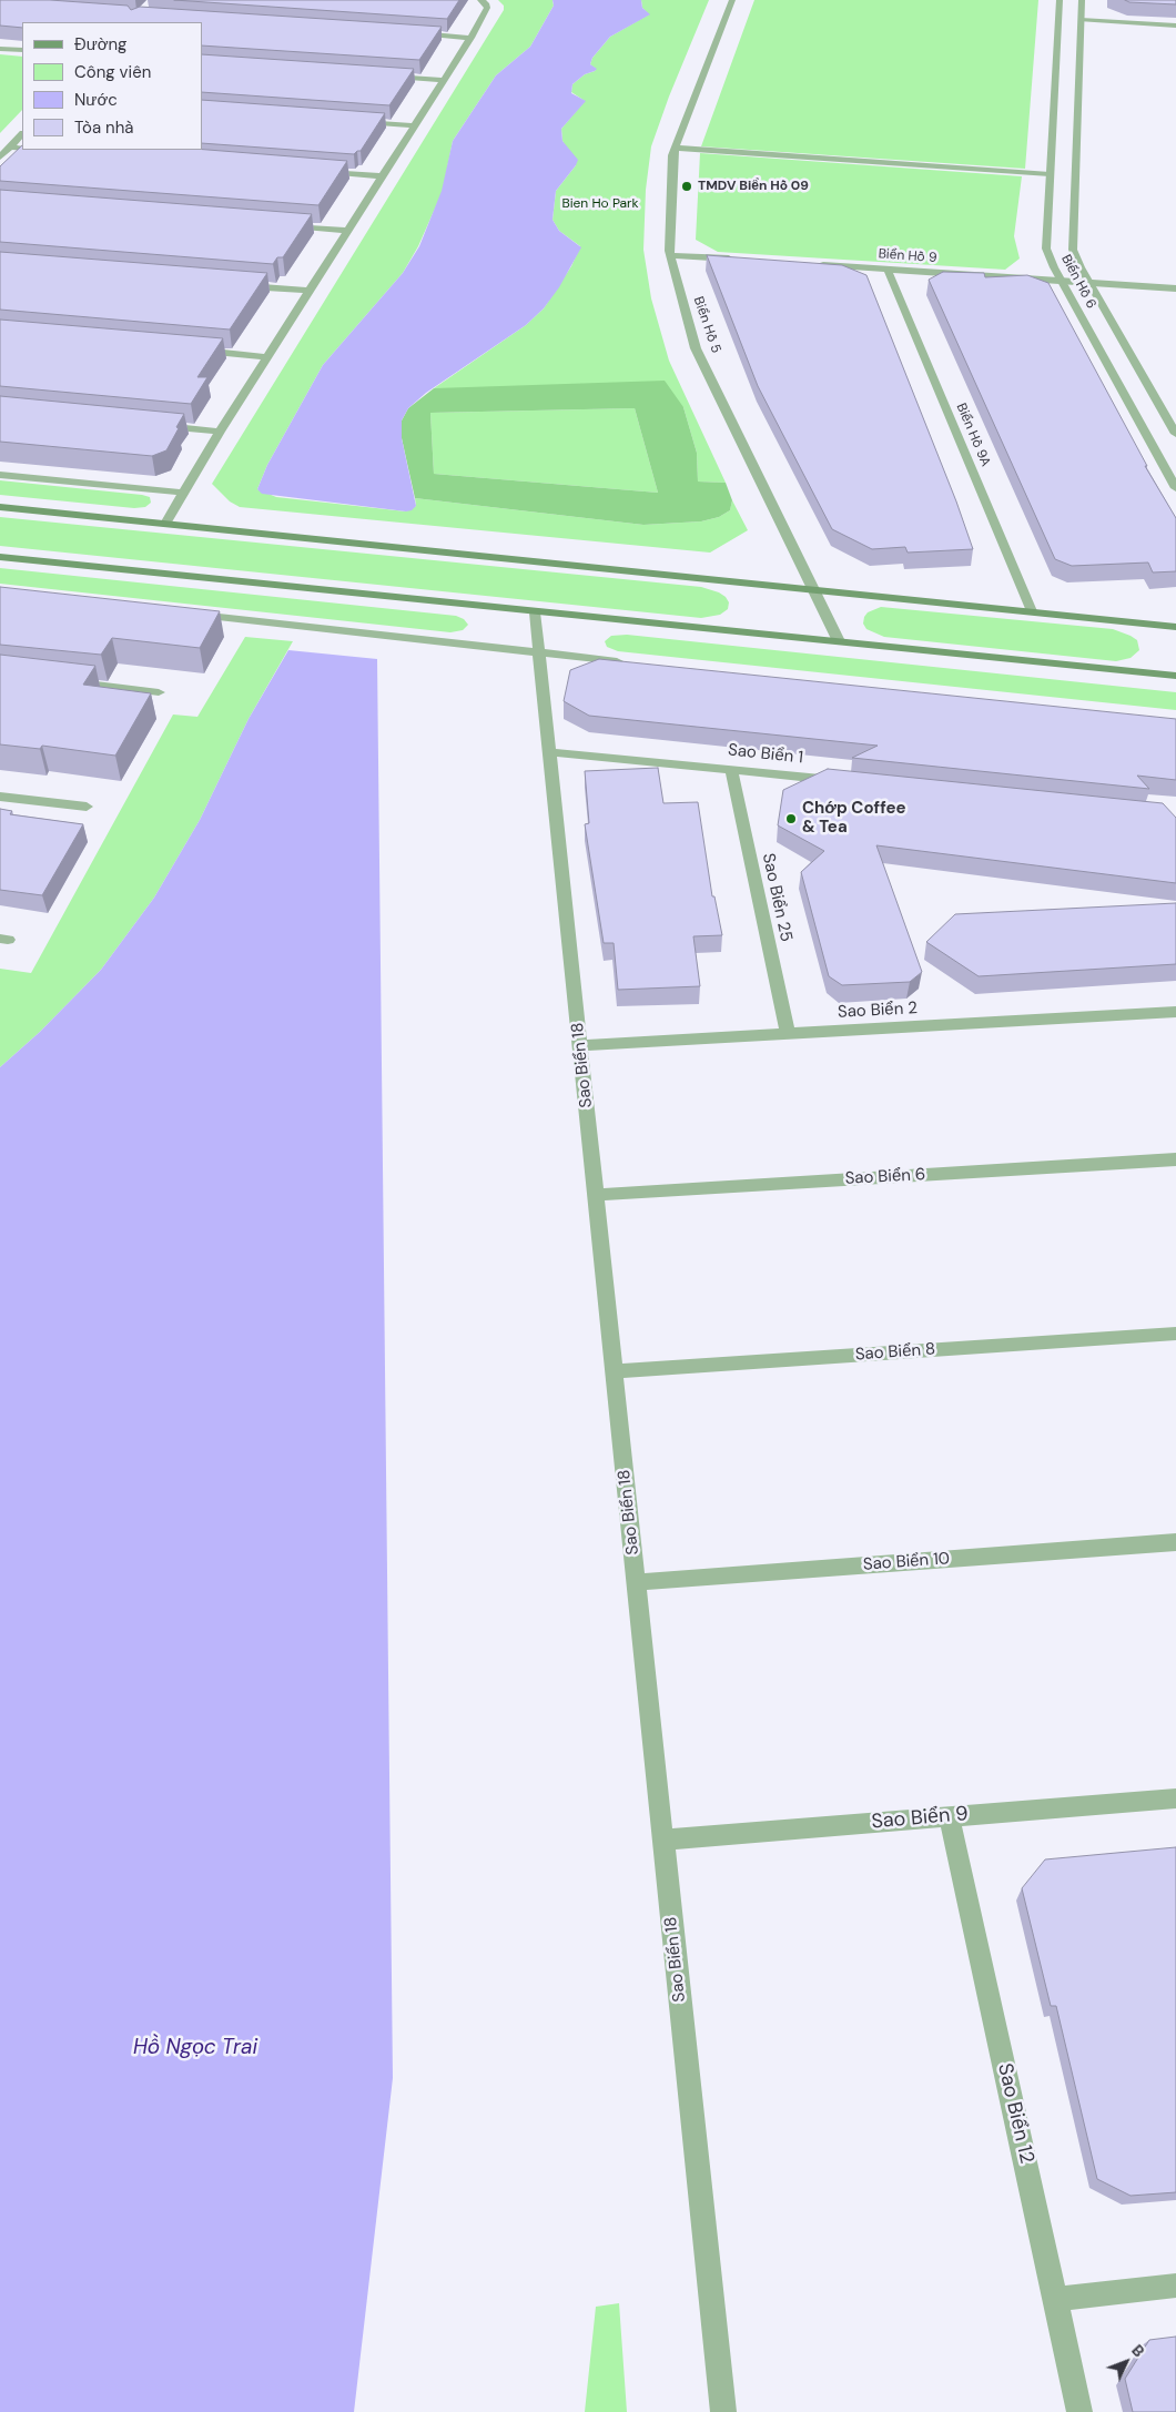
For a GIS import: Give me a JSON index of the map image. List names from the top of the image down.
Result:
{
  "streets": {
    "street": [
      "Biển Hồ 9",
      "Biển Hồ 6",
      "Biển Hồ 5",
      "Biển Hồ 9A",
      "Sao Biển 1",
      "Sao Biển 25",
      "Sao Biển 2",
      "Sao Biển 18",
      "Sao Biển 6",
      "Sao Biển 8",
      "Sao Biển 10",
      "Sao Biển 9",
      "Sao Biển 12"
    ]
  },
  "crossings": [
    ["Biển Hồ 9", "Biển Hồ 6"],
    ["Biển Hồ 9", "Biển Hồ 9A"],
    ["Sao Biển 1", "Sao Biển 25"],
    ["Sao Biển 1", "Sao Biển 18"],
    ["Sao Biển 25", "Sao Biển 2"],
    ["Sao Biển 2", "Sao Biển 18"],
    ["Sao Biển 18", "Sao Biển 6"],
    ["Sao Biển 18", "Sao Biển 8"],
    ["Sao Biển 18", "Sao Biển 10"],
    ["Sao Biển 18", "Sao Biển 9"],
    ["Sao Biển 9", "Sao Biển 12"]
  ],
  "water": ["Hồ Ngọc Trai"],
  "parks": ["Bien Ho Park"],
  "places": ["TMDV Biển Hồ 09", "Chớp Coffee & Tea"],
  "legend": [
    "Đường",
    "Công viên",
    "Nước",
    "Tòa nhà"
  ],
  "north": "top right"
}
